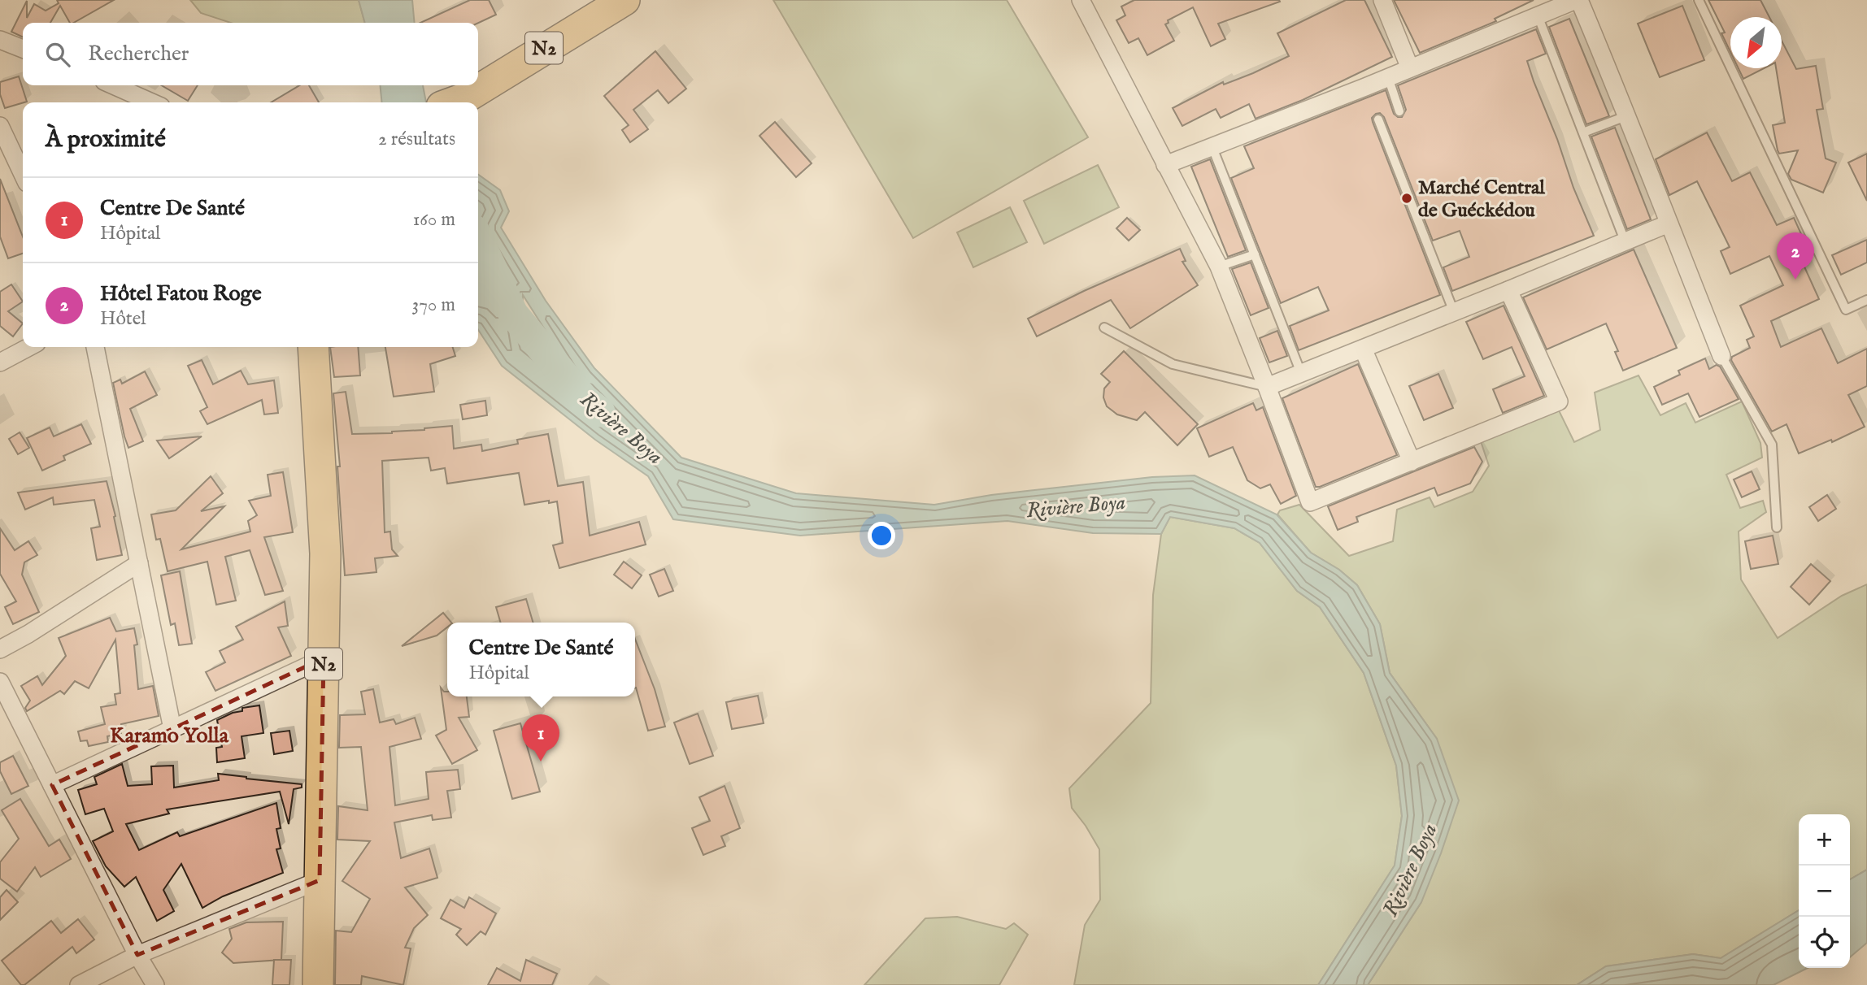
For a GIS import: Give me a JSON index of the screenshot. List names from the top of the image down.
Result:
{
  "streets": {
    "highway": ["N2"]
  },
  "districts": ["Karamo Yolla"],
  "water": ["Rivière Boya"],
  "places": ["Marché Central de Guéckédou"],
  "north": "bottom left",
  "page": {
    "search": "Rechercher",
    "heading": ["À proximité", "2 résultats"],
    "list": [
      {
        "mark": "1",
        "name": "Centre De Santé",
        "note": "Hôpital",
        "value": "160 m"
      },
      {
        "mark": "2",
        "name": "Hôtel Fatou Roge",
        "note": "Hôtel",
        "value": "370 m"
      }
    ],
    "pins": ["2", "1"],
    "popup": ["Centre De Santé", "Hôpital"],
    "map_buttons": ["+", "−"]
  }
}
